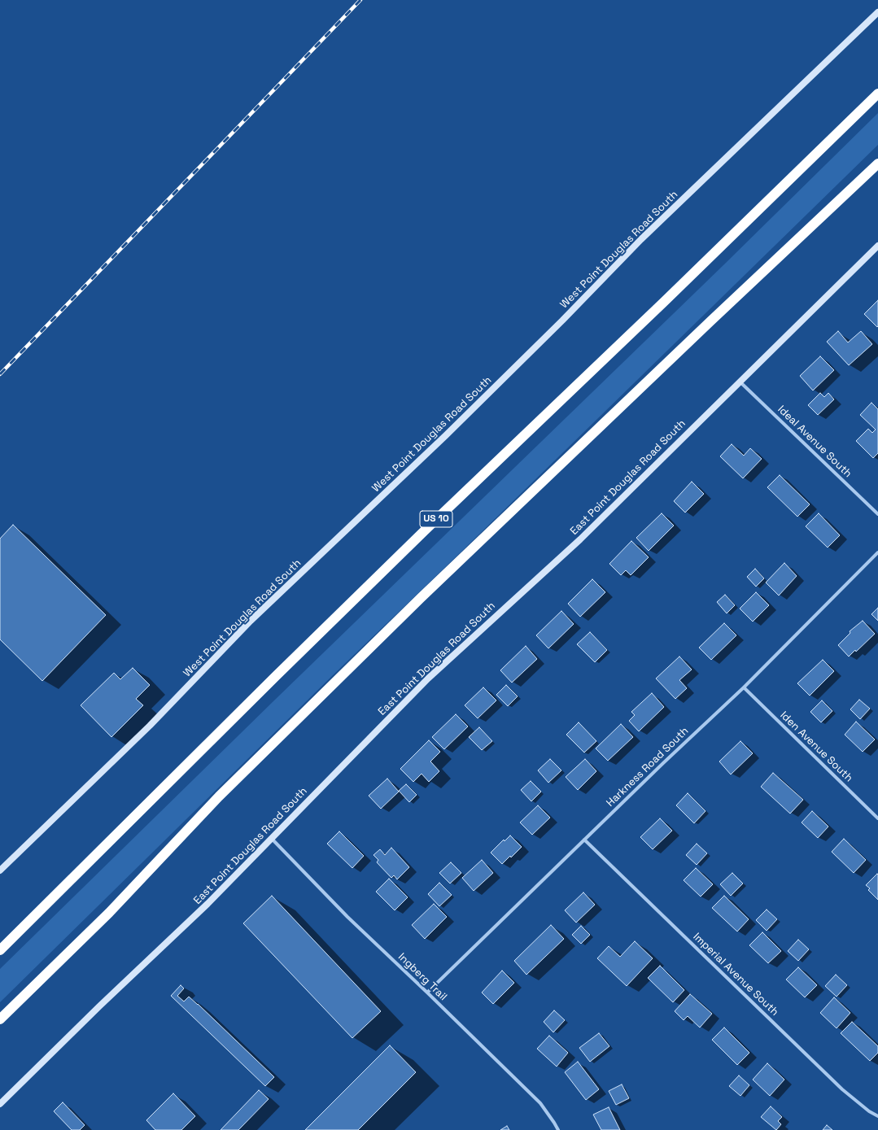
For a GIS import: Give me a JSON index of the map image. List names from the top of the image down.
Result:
{
  "streets": {
    "highway": ["US 10"],
    "street": [
      "West Point Douglas Road South",
      "Ideal Avenue South",
      "East Point Douglas Road South",
      "Iden Avenue South",
      "Harkness Road South",
      "Imperial Avenue South",
      "Ingberg Trail"
    ]
  },
  "crossings": [
    ["Ideal Avenue South", "East Point Douglas Road South"],
    ["East Point Douglas Road South", "Ingberg Trail"],
    ["Iden Avenue South", "Harkness Road South"],
    ["Harkness Road South", "Imperial Avenue South"],
    ["Harkness Road South", "Ingberg Trail"]
  ]
}
